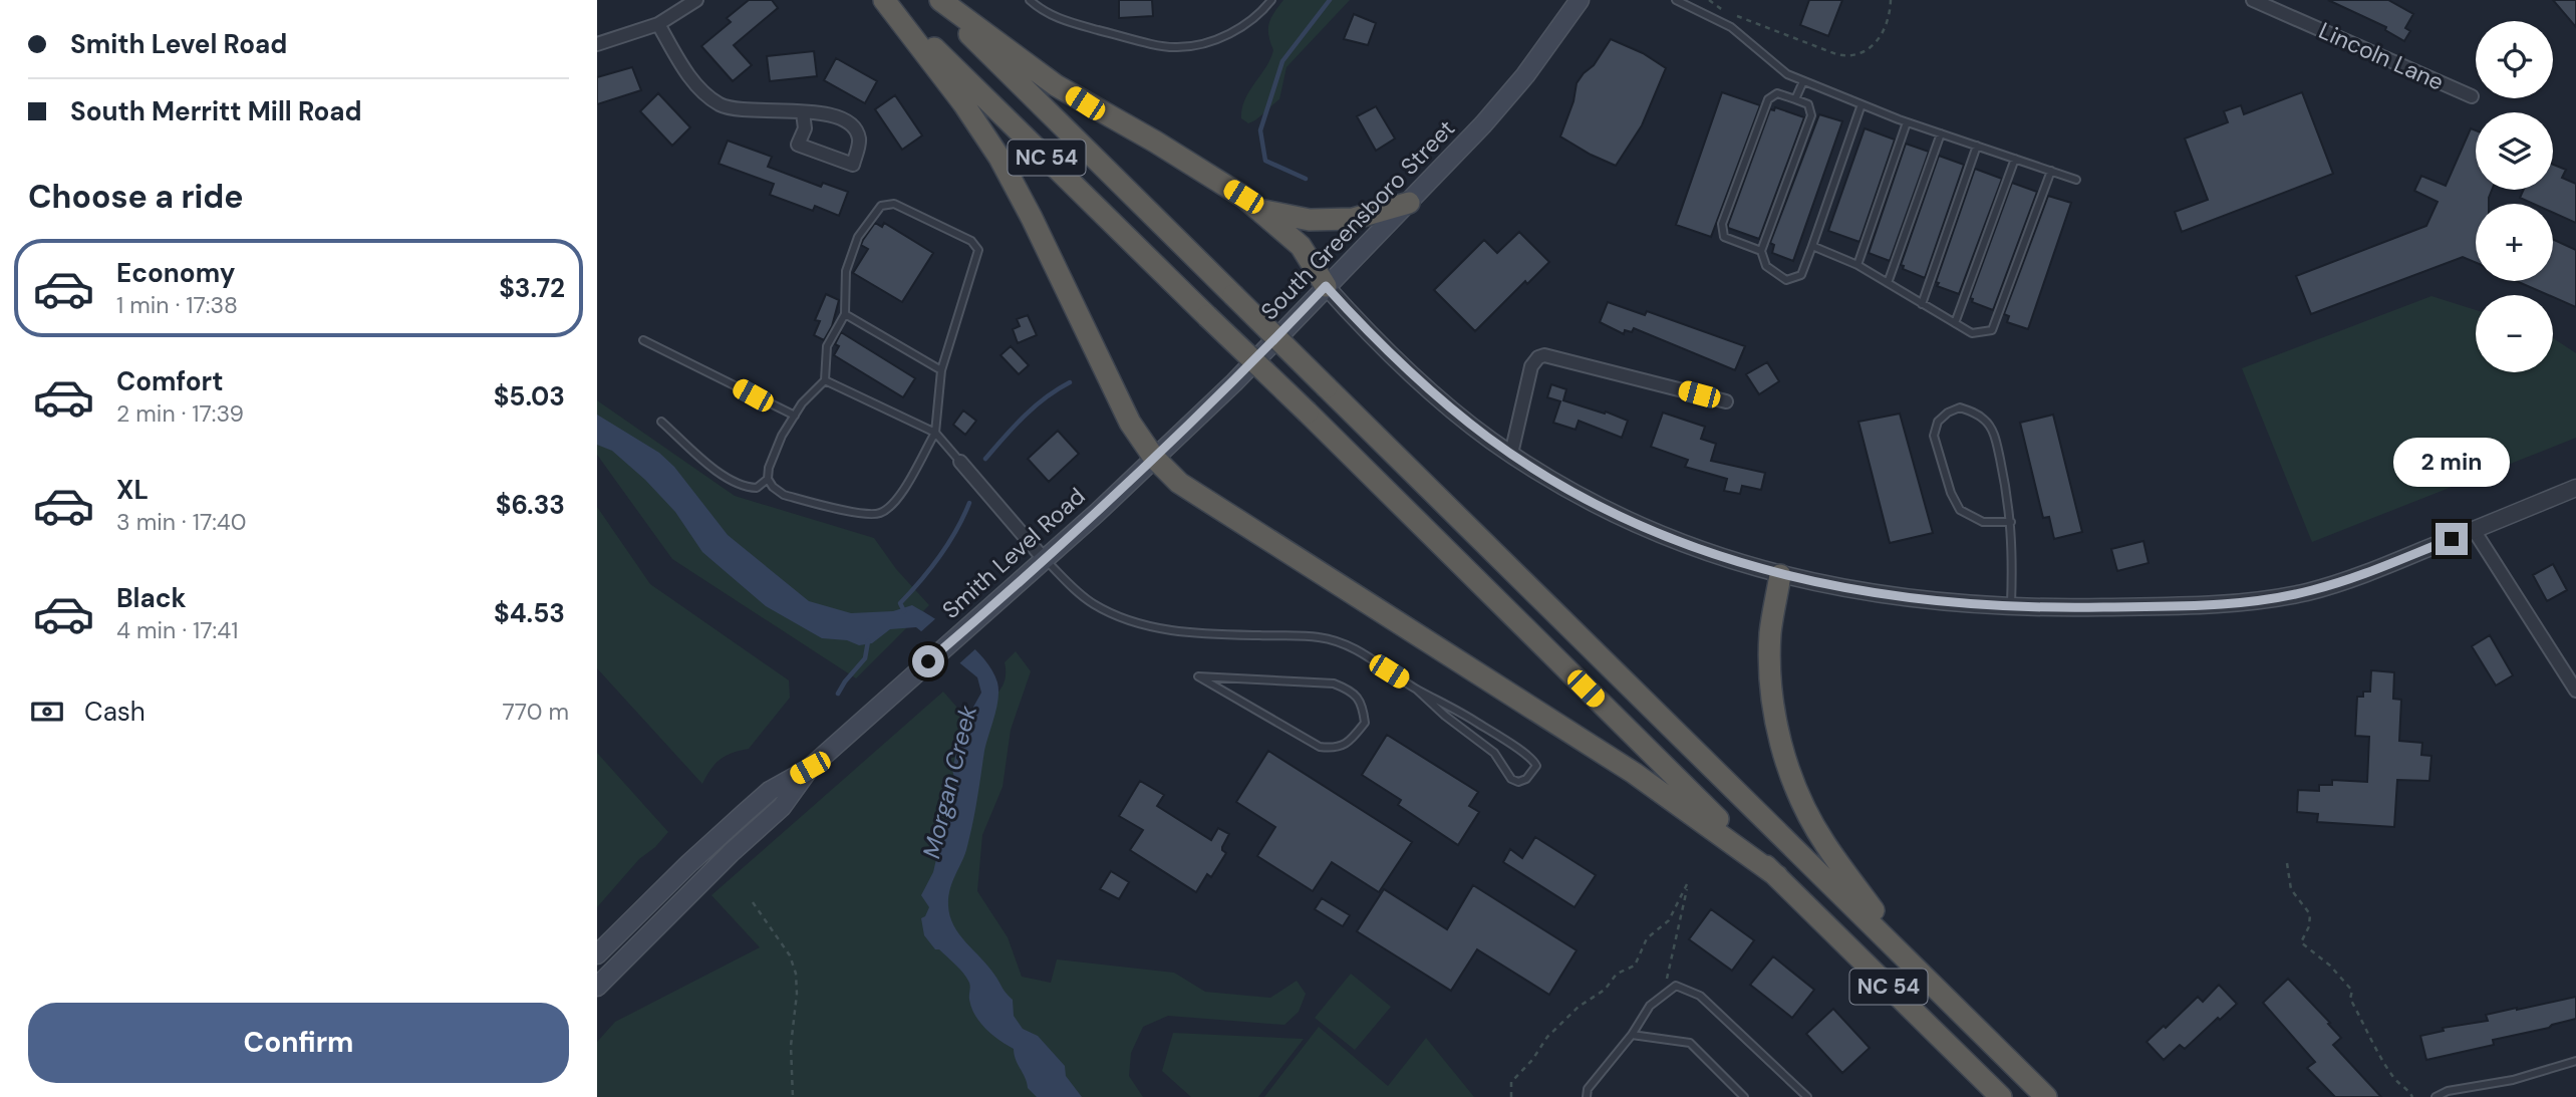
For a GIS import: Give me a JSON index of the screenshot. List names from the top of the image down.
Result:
{
  "streets": {
    "highway": ["NC 54"],
    "main road": ["South Greensboro Street", "Smith Level Road"],
    "street": ["Lincoln Lane"]
  },
  "crossings": [
    ["South Greensboro Street", "Smith Level Road"]
  ],
  "water": ["Morgan Creek"],
  "page": {
    "banner": ["Smith Level Road", "South Merritt Mill Road"],
    "map_buttons": ["+", "−"],
    "heading": "Choose a ride",
    "list": [
      {
        "name": "Economy",
        "note": "1 min · 17:38",
        "value": "$3.72"
      },
      {
        "name": "Comfort",
        "note": "2 min · 17:39",
        "value": "$5.03"
      },
      {
        "name": "XL",
        "note": "3 min · 17:40",
        "value": "$6.33"
      },
      {
        "name": "Black",
        "note": "4 min · 17:41",
        "value": "$4.53"
      }
    ],
    "bubble": "2 min",
    "pay": ["Cash", "770 m"],
    "buttons": "Confirm"
  }
}
